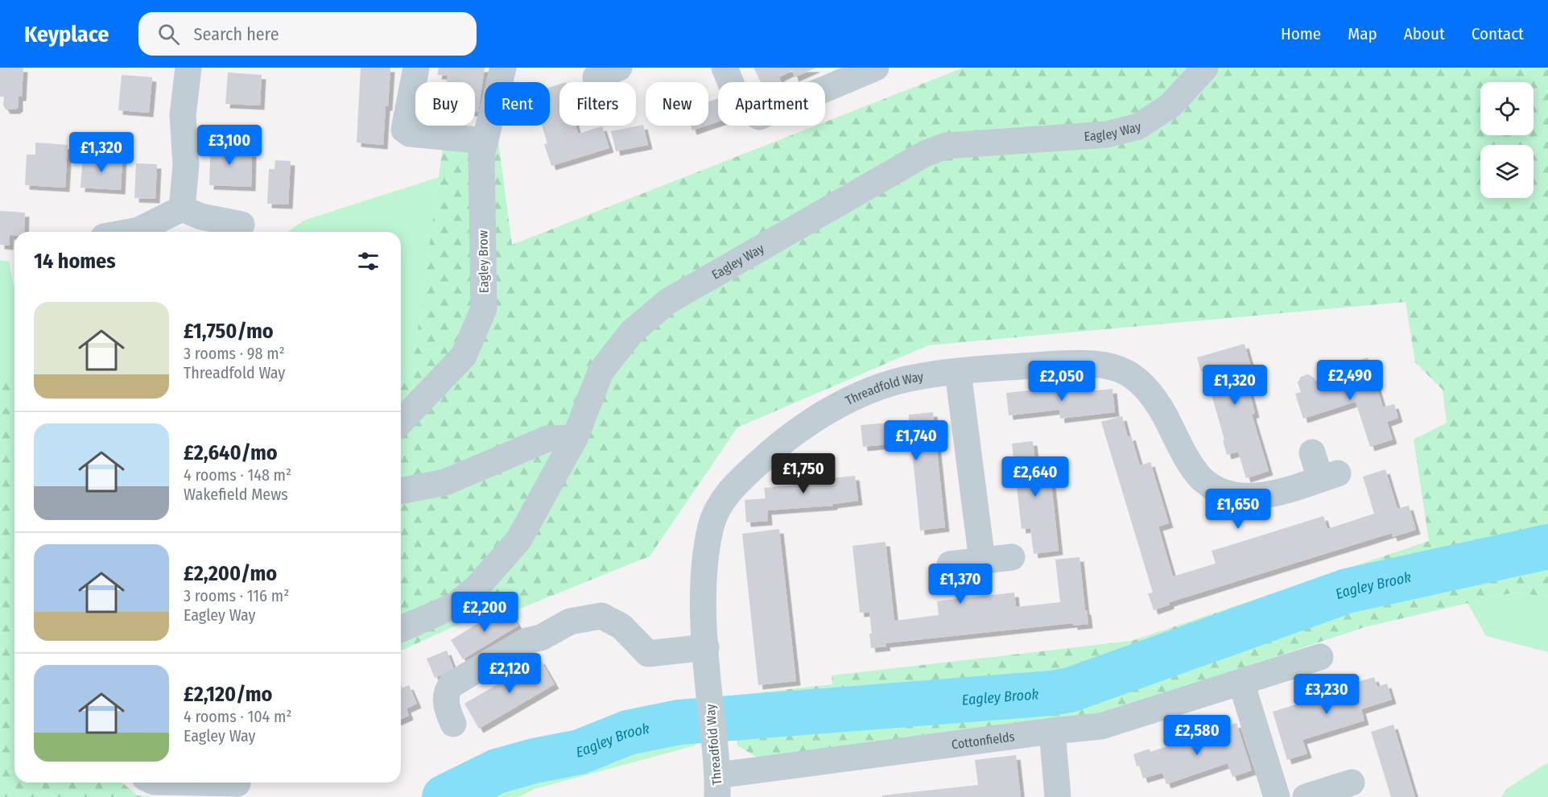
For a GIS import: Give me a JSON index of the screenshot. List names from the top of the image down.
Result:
{
  "streets": {
    "street": [
      "Eagley Way",
      "Eagley Brow",
      "Threadfold Way",
      "Cottonfields"
    ]
  },
  "crossings": [
    ["Threadfold Way", "Cottonfields"]
  ],
  "water": ["Eagley Brook"],
  "page": {
    "header": "Keyplace",
    "search": "Search here",
    "nav": [
      "Home",
      "Map",
      "About",
      "Contact"
    ],
    "chip": [
      "Buy",
      "Rent",
      "Filters",
      "New",
      "Apartment"
    ],
    "price": [
      "£3,100",
      "£1,320",
      "£2,490",
      "£2,050",
      "£1,320",
      "£1,740",
      "£1,750",
      "£2,640",
      "£1,650",
      "£1,370",
      "£2,200",
      "£2,120",
      "£3,230",
      "£2,580"
    ],
    "heading": "14 homes",
    "list": [
      {
        "name": "£1,750/mo",
        "note": "3 rooms · 98 m² · Threadfold Way"
      },
      {
        "name": "£2,640/mo",
        "note": "4 rooms · 148 m² · Wakefield Mews"
      },
      {
        "name": "£2,200/mo",
        "note": "3 rooms · 116 m² · Eagley Way"
      },
      {
        "name": "£2,120/mo",
        "note": "4 rooms · 104 m² · Eagley Way"
      }
    ]
  }
}
